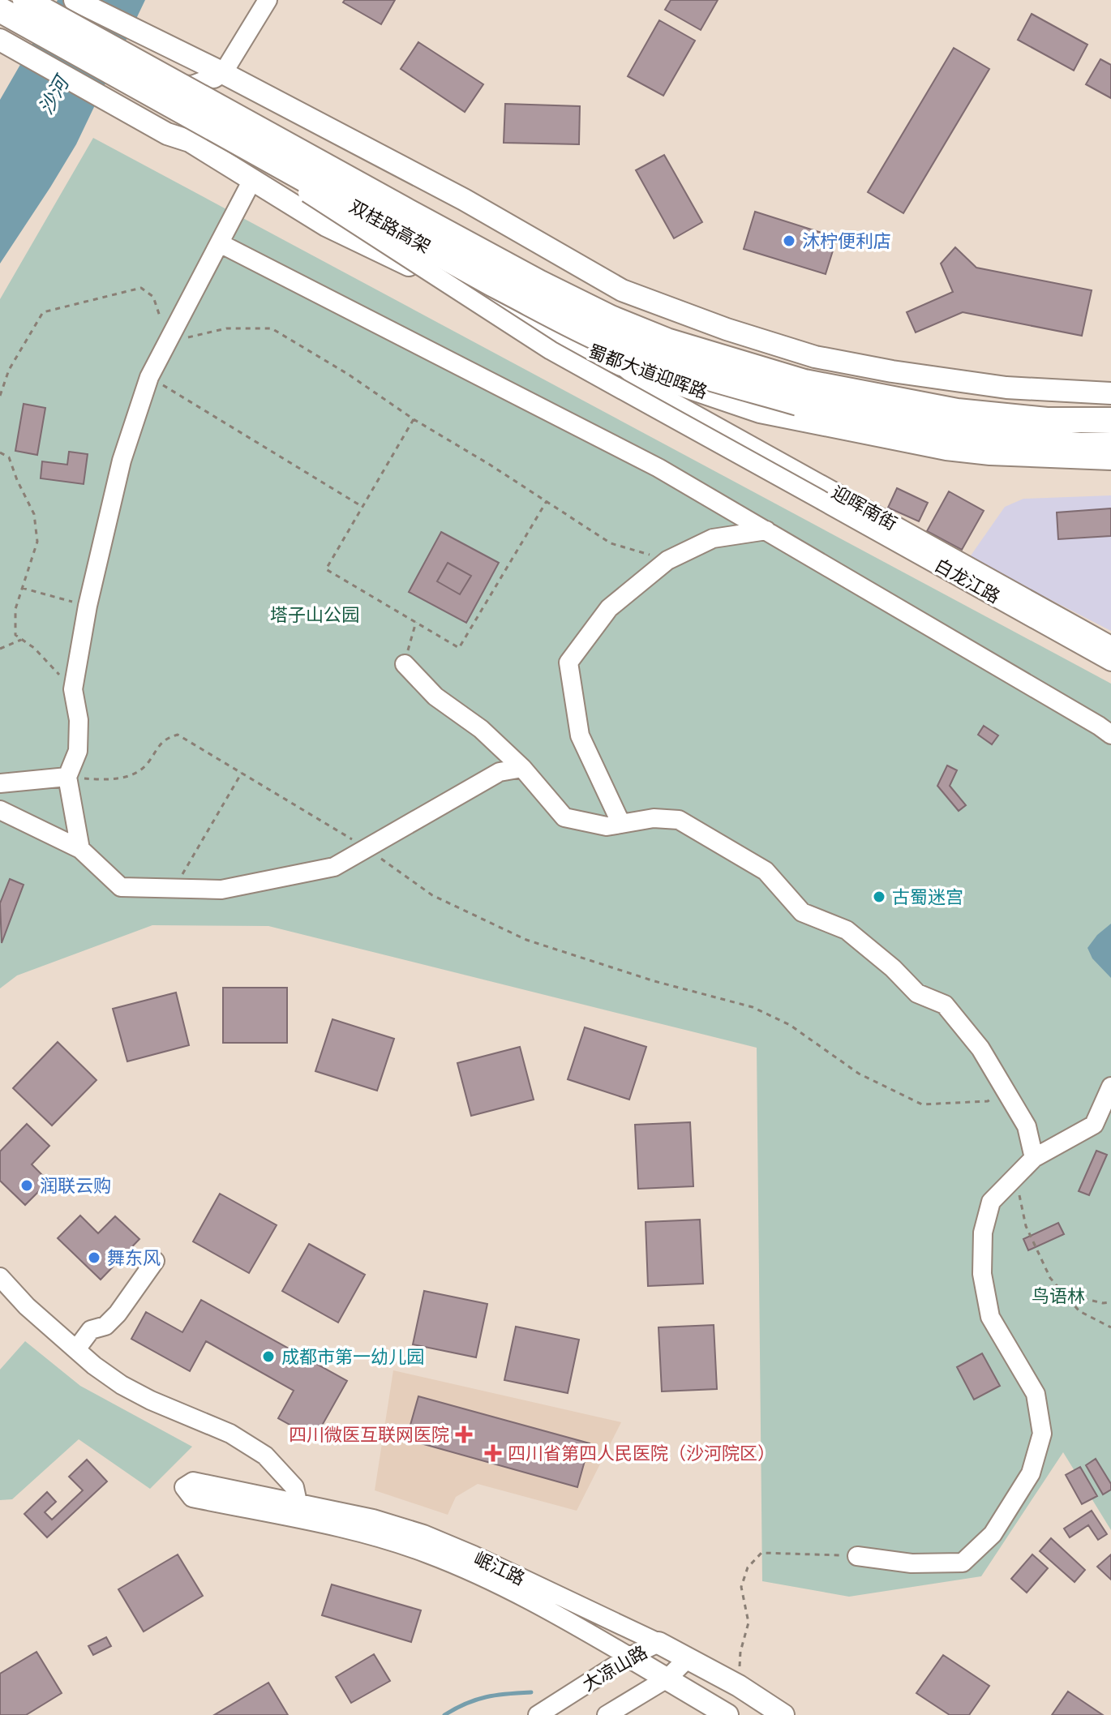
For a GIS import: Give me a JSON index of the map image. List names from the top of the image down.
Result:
{
  "streets": {
    "highway": ["双桂路高架"],
    "main road": ["蜀都大道迎晖路", "岷江路"],
    "street": ["迎晖南街", "白龙江路", "大凉山路"]
  },
  "crossings": [
    ["双桂路高架", "蜀都大道迎晖路"],
    ["双桂路高架", "白龙江路"],
    ["蜀都大道迎晖路", "迎晖南街"],
    ["蜀都大道迎晖路", "白龙江路"],
    ["岷江路", "大凉山路"]
  ],
  "water": ["沙河"],
  "parks": ["塔子山公园", "鸟语林"],
  "places": {
    "other": [
      "沐柠便利店",
      "古蜀迷宫",
      "润联云购",
      "舞东风",
      "成都市第一幼儿园"
    ],
    "health": ["四川微医互联网医院", "四川省第四人民医院（沙河院区）"]
  }
}
